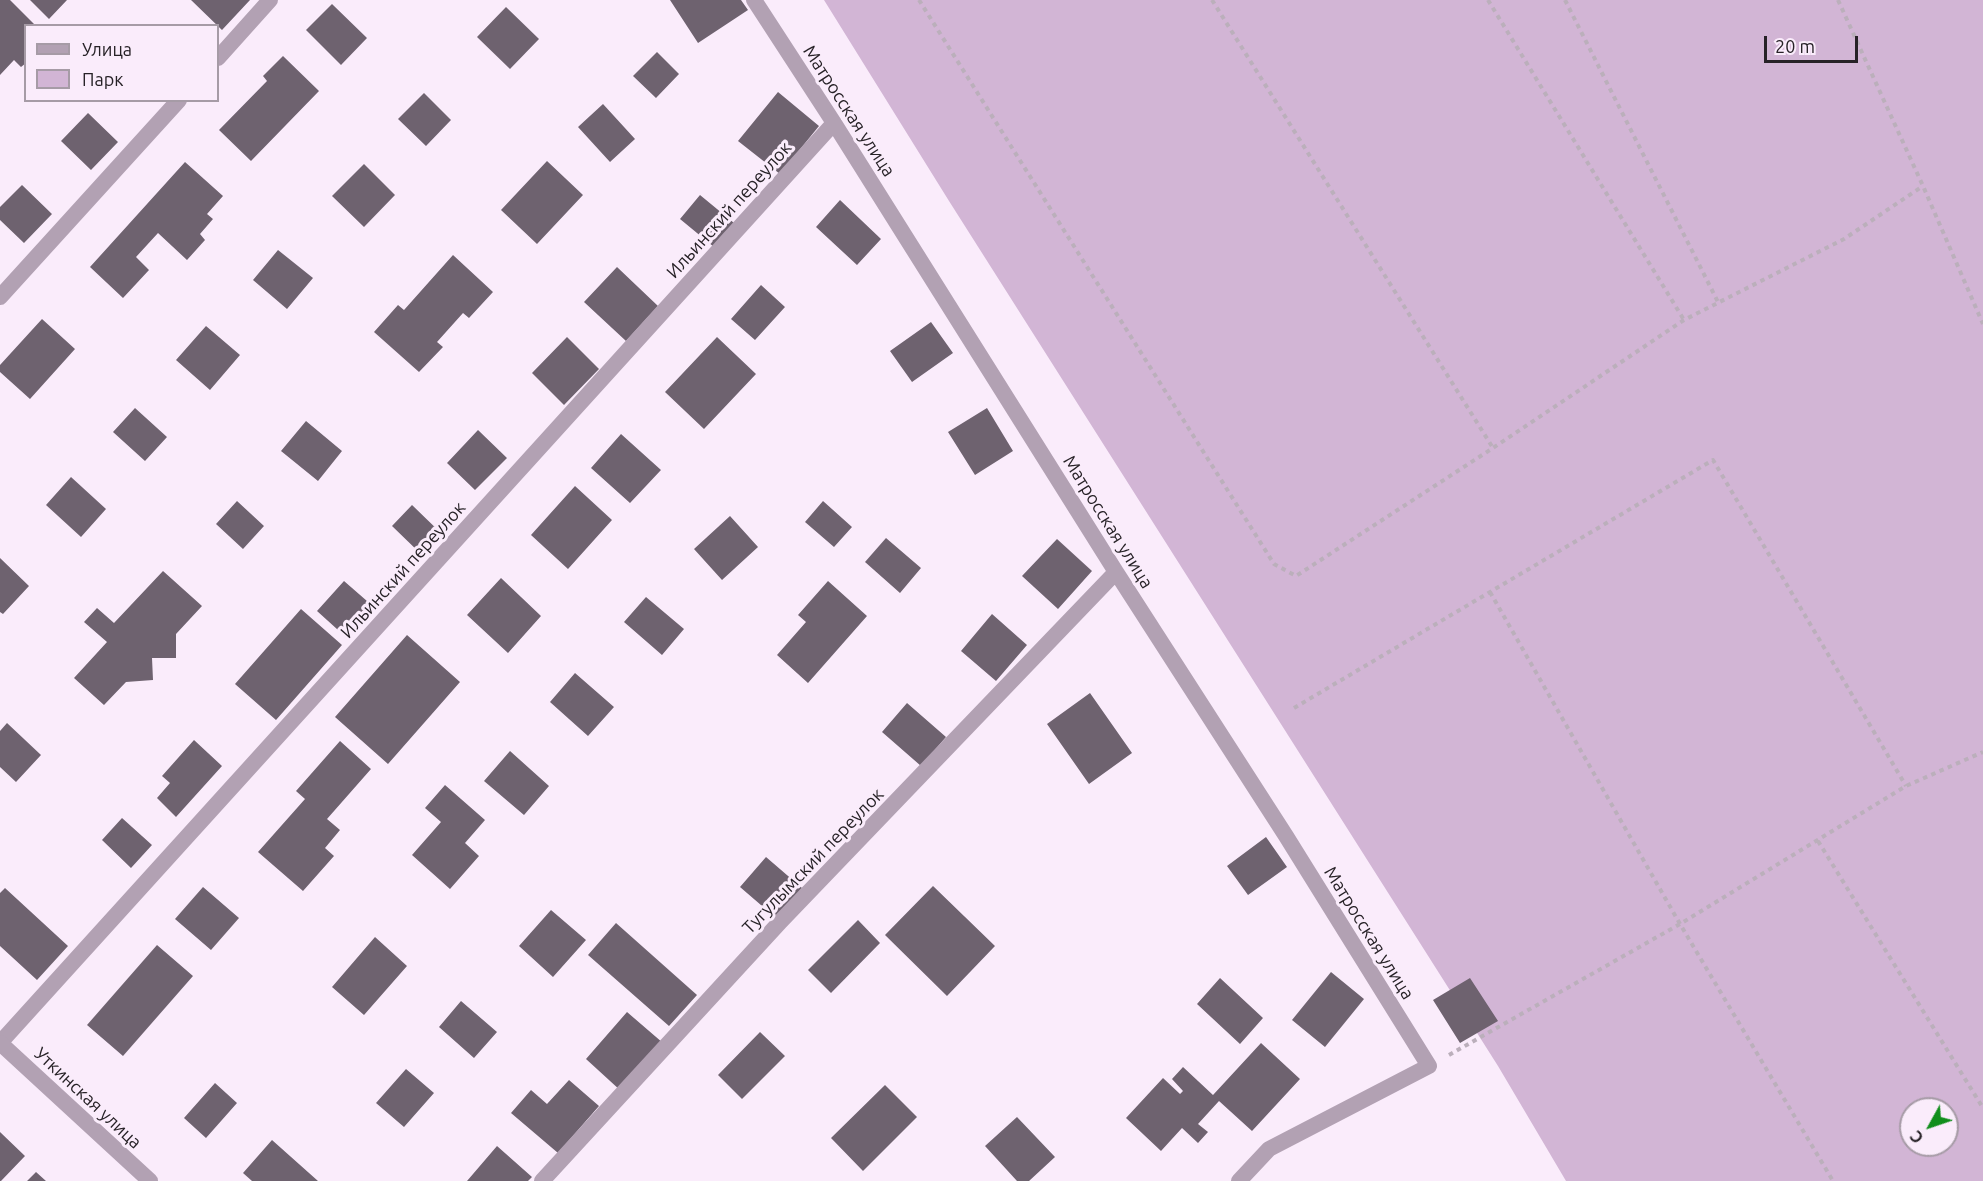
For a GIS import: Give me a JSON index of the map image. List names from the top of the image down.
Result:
{
  "streets": {
    "street": [
      "Матросская улица",
      "Ильинский переулок",
      "Тугулымский переулок",
      "Уткинская улица"
    ]
  },
  "crossings": [
    ["Матросская улица", "Ильинский переулок"],
    ["Матросская улица", "Тугулымский переулок"],
    ["Ильинский переулок", "Уткинская улица"]
  ],
  "legend": ["Улица", "Парк"],
  "scale_bar": "20 m",
  "north": "bottom left"
}
